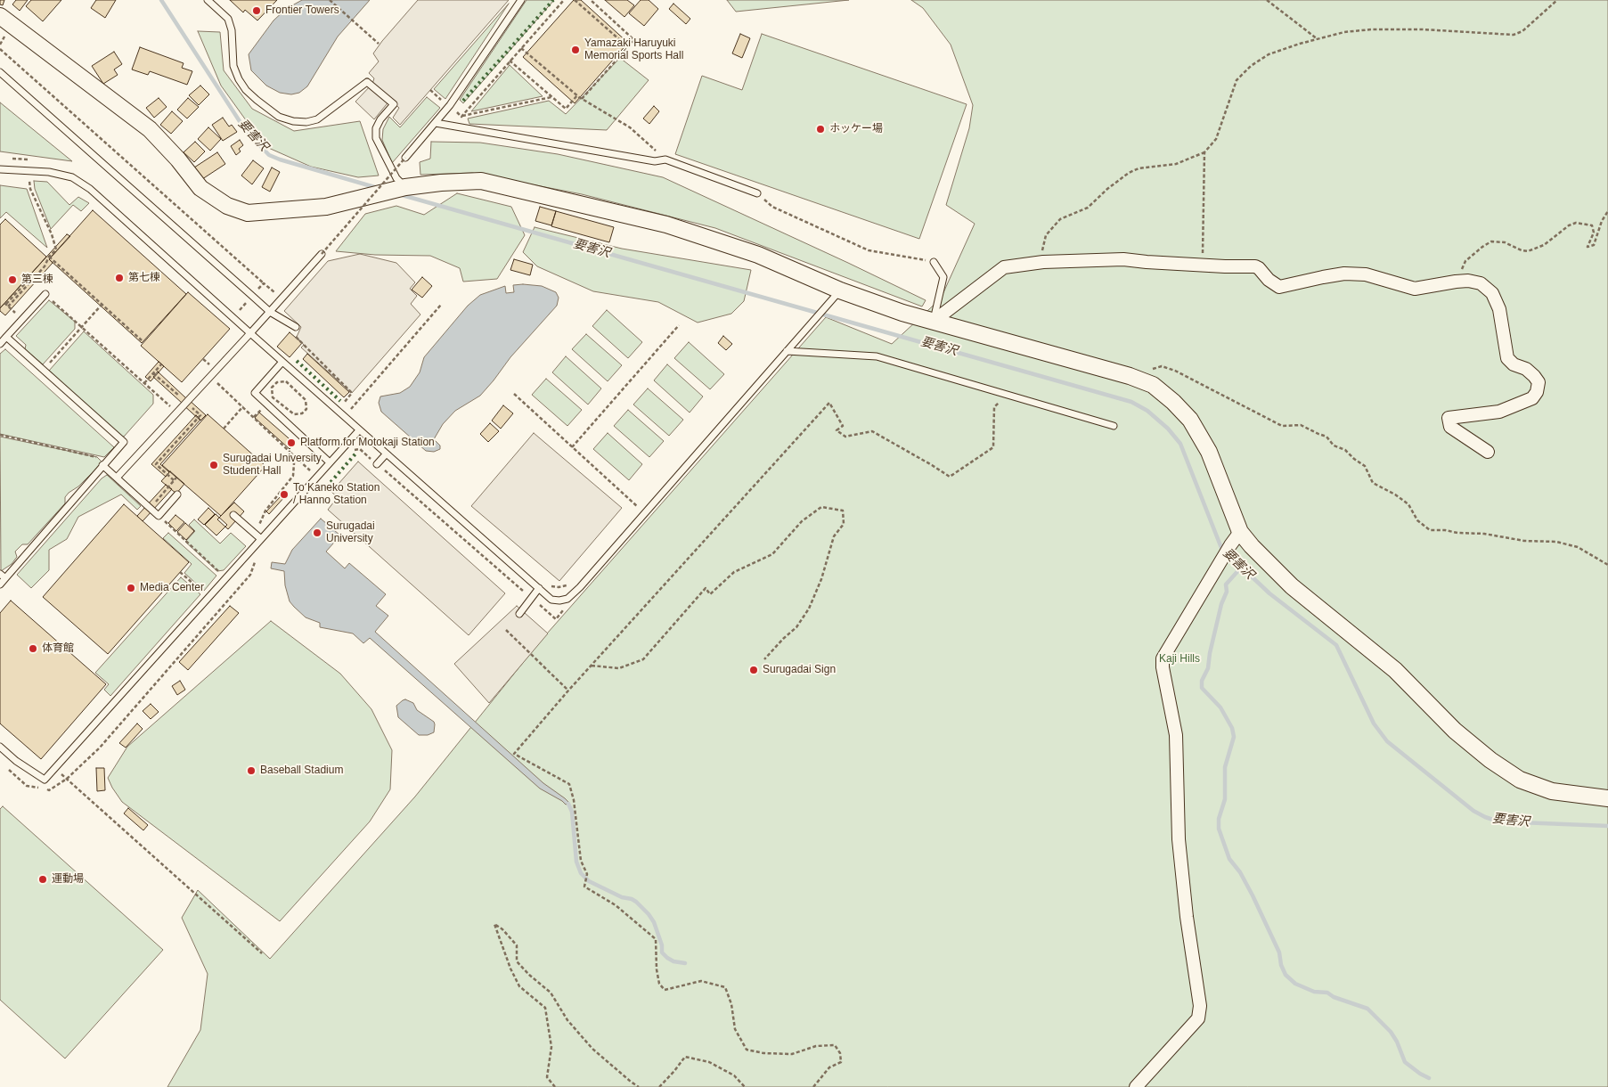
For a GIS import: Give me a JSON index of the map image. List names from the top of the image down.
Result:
{
  "water": ["要害沢"],
  "parks": ["Kaji Hills"],
  "places": [
    "Frontier Towers",
    "Yamazaki Haruyuki Memorial Sports Hall",
    "ホッケー場",
    "第七棟",
    "第三棟",
    "Platform for Motokaji Station",
    "Surugadai University Student Hall",
    "To Kaneko Station / Hanno Station",
    "Surugadai University",
    "Media Center",
    "体育館",
    "Surugadai Sign",
    "Baseball Stadium",
    "運動場"
  ]
}
